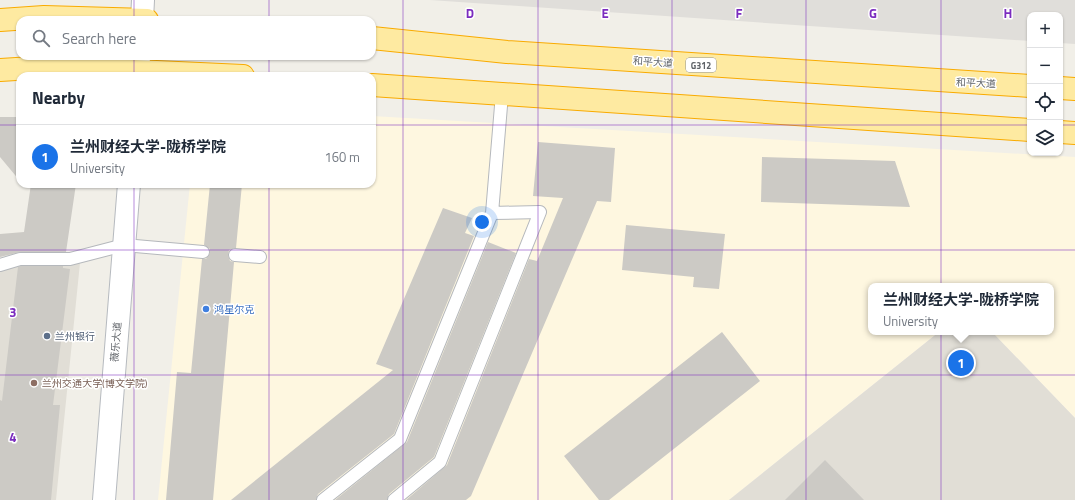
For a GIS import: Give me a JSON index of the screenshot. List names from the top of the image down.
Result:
{
  "streets": {
    "highway": ["和平大道", "G312"],
    "main road": ["薇乐大道"]
  },
  "places": ["鸿星尔克", "兰州银行", "兰州交通大学(博文学院)"],
  "page": {
    "map_buttons": ["+", "−"],
    "search": "Search here",
    "heading": "Nearby",
    "list": [
      {
        "mark": "1",
        "name": "兰州财经大学-陇桥学院",
        "note": "University",
        "value": "160 m"
      }
    ],
    "popup": ["兰州财经大学-陇桥学院", "University"],
    "pins": "1"
  },
  "grid": {
    "columns": [
      "D",
      "E",
      "F",
      "G",
      "H"
    ],
    "rows": ["3", "4"]
  }
}
